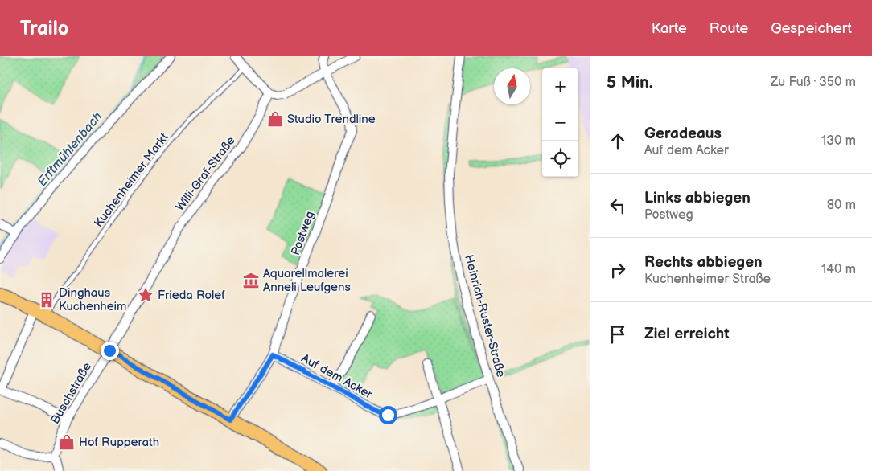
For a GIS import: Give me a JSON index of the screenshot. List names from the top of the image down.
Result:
{
  "streets": {
    "street": [
      "Willi-Graf-Straße",
      "Postweg",
      "Heinrich-Ruster-Straße",
      "Auf dem Acker",
      "Buschstraße"
    ],
    "lane": ["Kuchenheimer Markt"]
  },
  "crossings": [
    ["Willi-Graf-Straße", "Buschstraße"],
    ["Postweg", "Auf dem Acker"],
    ["Heinrich-Ruster-Straße", "Auf dem Acker"]
  ],
  "water": ["Erftmühlenbach"],
  "places": {
    "shop": ["Studio Trendline", "Hof Rupperath"],
    "museum": ["Aquarellmalerei Anneli Leufgens"],
    "place": ["Frieda Rolef"],
    "building": ["Dinghaus Kuchenheim"]
  },
  "north": "top",
  "page": {
    "header": "Trailo",
    "nav": ["Karte", "Route", "Gespeichert"],
    "heading": ["5 Min.", "Zu Fuß · 350 m"],
    "map_buttons": ["+", "−"],
    "list": [
      ["Geradeaus", "Auf dem Acker", "130 m"],
      ["Links abbiegen", "Postweg", "80 m"],
      ["Rechts abbiegen", "Kuchenheimer Straße", "140 m"],
      "Ziel erreicht"
    ]
  }
}
